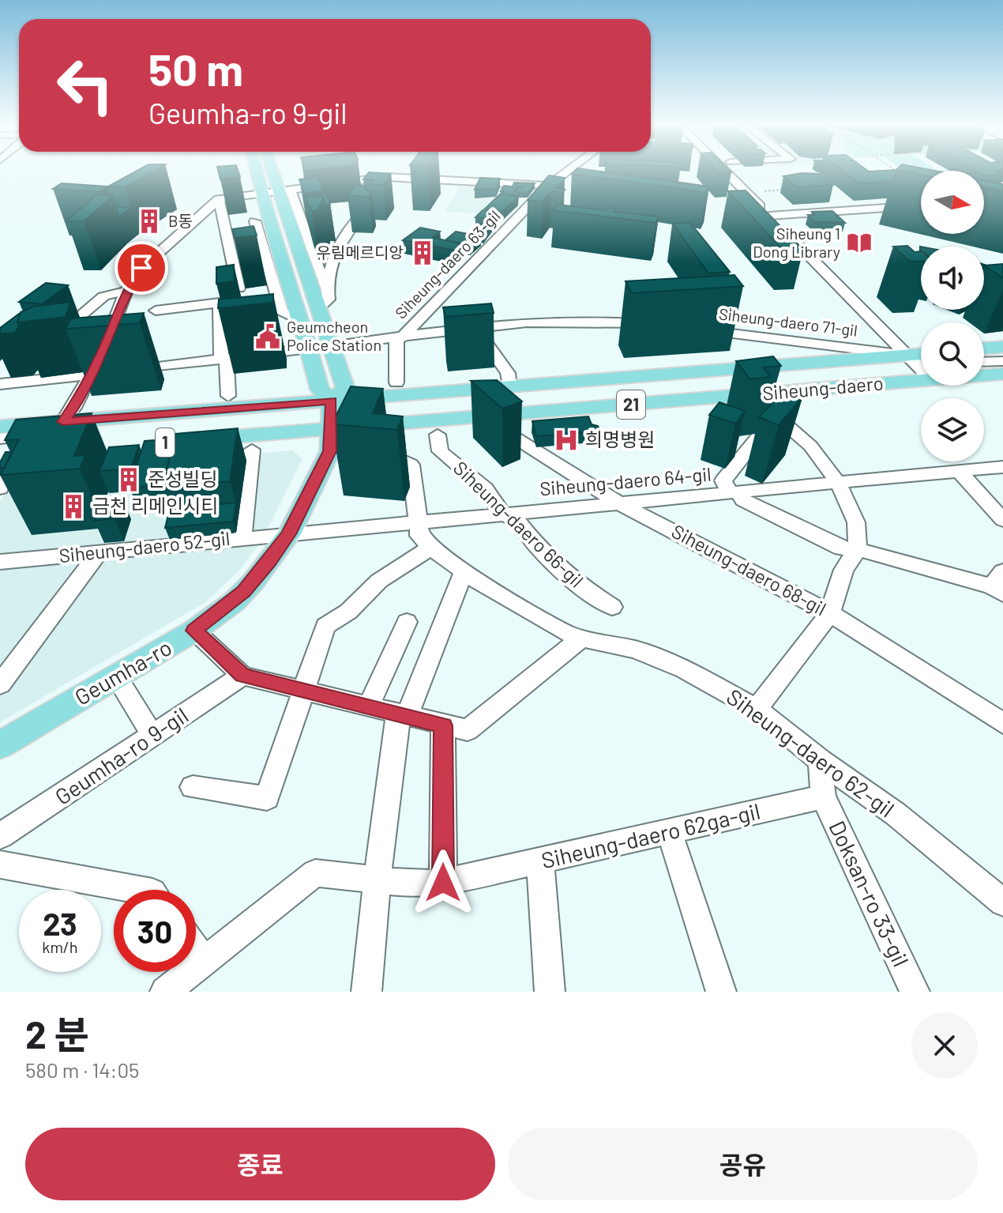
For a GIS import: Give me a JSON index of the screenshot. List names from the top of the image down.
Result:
{
  "streets": {
    "main road": [
      "Siheung-daero",
      "21",
      "1",
      "Geumha-ro"
    ],
    "street": [
      "Siheung-daero 63-gil",
      "Siheung-daero 71-gil",
      "Siheung-daero 64-gil",
      "Siheung-daero 66-gil",
      "Siheung-daero 52-gil",
      "Siheung-daero 68-gil",
      "Siheung-daero 62-gil",
      "Geumha-ro 9-gil",
      "Siheung-daero 62ga-gil",
      "Doksan-ro 33-gil"
    ]
  },
  "crossings": [
    ["Siheung-daero 63-gil", "Geumha-ro"],
    ["Siheung-daero 71-gil", "Siheung-daero"],
    ["Siheung-daero", "Siheung-daero 68-gil"],
    ["Siheung-daero", "Geumha-ro"],
    ["Siheung-daero 64-gil", "Siheung-daero 66-gil"],
    ["Siheung-daero 64-gil", "Siheung-daero 68-gil"],
    ["Siheung-daero 64-gil", "Siheung-daero 62-gil"],
    ["Siheung-daero 52-gil", "Geumha-ro"],
    ["Siheung-daero 62ga-gil", "Doksan-ro 33-gil"]
  ],
  "places": {
    "building": [
      "B동",
      "우림메르디앙",
      "준성빌딩",
      "금천 리메인시티"
    ],
    "library": ["Siheung 1 Dong Library"],
    "public building": ["Geumcheon Police Station"],
    "hospital": ["희명병원"]
  },
  "north": "right",
  "page": {
    "turn": ["50 m", "Geumha-ro 9-gil"],
    "speed": "23 km/h",
    "limit": "30",
    "heading": ["2 분", "580 m · 14:05"],
    "buttons": ["종료", "공유"]
  }
}
